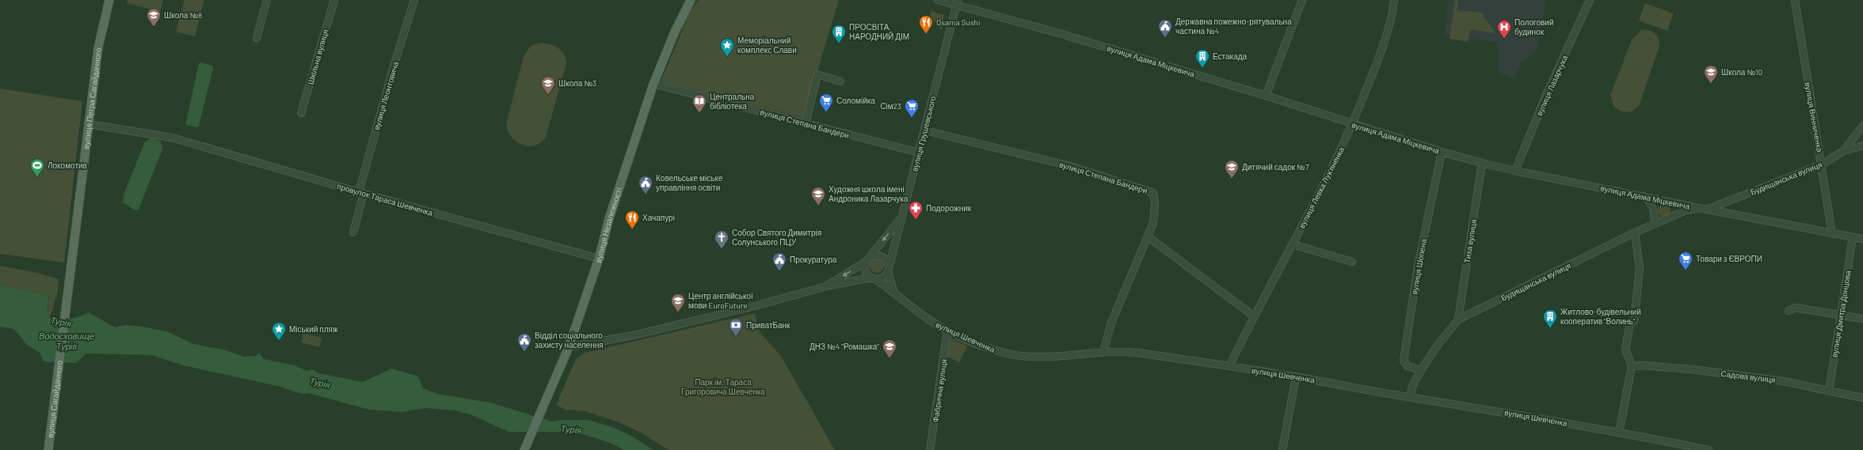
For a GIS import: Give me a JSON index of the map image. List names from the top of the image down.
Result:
{
  "streets": {
    "main road": ["вулиця Петра Сагайдачного", "вулиця Незалежності", "вулиця Сагайдачного"],
    "street": [
      "Шкільна вулиця",
      "вулиця Адама Міцкевича",
      "вулиця Лазарчука",
      "вулиця Леонтовича",
      "вулиця Винниченка",
      "вулиця Степана Бандери",
      "вулиця Грушевського",
      "Будищанська вулиця",
      "вулиця Левка Лукʼяненка",
      "провулок Тараса Шевченка",
      "Тиха вулиця",
      "вулиця Шопена",
      "вулиця Дмитра Донцова",
      "вулиця Шевченка",
      "Садова вулиця",
      "Фабрична вулиця"
    ]
  },
  "crossings": [
    ["вулиця Адама Міцкевича", "вулиця Лазарчука"],
    ["вулиця Адама Міцкевича", "вулиця Винниченка"],
    ["вулиця Адама Міцкевича", "вулиця Грушевського"],
    ["вулиця Адама Міцкевича", "Будищанська вулиця"],
    ["вулиця Адама Міцкевича", "вулиця Левка Лукʼяненка"],
    ["вулиця Адама Міцкевича", "Тиха вулиця"],
    ["вулиця Адама Міцкевича", "вулиця Шопена"],
    ["вулиця Адама Міцкевича", "вулиця Дмитра Донцова"],
    ["вулиця Леонтовича", "провулок Тараса Шевченка"],
    ["вулиця Петра Сагайдачного", "провулок Тараса Шевченка"],
    ["вулиця Петра Сагайдачного", "вулиця Сагайдачного"],
    ["вулиця Винниченка", "Будищанська вулиця"],
    ["вулиця Степана Бандери", "вулиця Грушевського"],
    ["вулиця Степана Бандери", "вулиця Незалежності"],
    ["вулиця Степана Бандери", "вулиця Шевченка"],
    ["вулиця Грушевського", "вулиця Шевченка"],
    ["Будищанська вулиця", "Тиха вулиця"],
    ["Будищанська вулиця", "вулиця Шопена"],
    ["Будищанська вулиця", "вулиця Шевченка"],
    ["вулиця Левка Лукʼяненка", "вулиця Шевченка"],
    ["провулок Тараса Шевченка", "вулиця Незалежності"],
    ["вулиця Дмитра Донцова", "Садова вулиця"],
    ["вулиця Шевченка", "Фабрична вулиця"]
  ],
  "water": ["Турія", "Водосховище Турія"],
  "parks": ["Парк ім. Тараса Григоровича Шевченка"],
  "places": {
    "school or university": [
      "Школа №8",
      "Школа №10",
      "Школа №3",
      "Дитячий садок №7",
      "Художня школа імені Андроника Лазарчука",
      "Центр англійської мови EuroFuture",
      "ДНЗ №4 \"Ромашка\""
    ],
    "restaurant": ["Osama Sushi", "Хачапурі"],
    "public building": [
      "Державна пожежно-рятувальна частина №4",
      "Ковельське міське управління освіти",
      "Прокуратура",
      "Відділ соціального захисту населення"
    ],
    "hospital": ["Пологовий будинок"],
    "building": ["ПРОСВІТА, НАРОДНИЙ ДІМ", "Естакада", "Житлово-будівельний кооператив \"Волинь\""],
    "place": ["Меморіальний комплекс Слави", "Міський пляж"],
    "supermarket": ["Соломійка", "Сім23", "Товари з ЄВРОПИ"],
    "library": ["Центральна бібліотека"],
    "sports": ["Локомотив"],
    "pharmacy": ["Подорожник"],
    "church": ["Собор Святого Димитрія Солунського ПЦУ"],
    "bank": ["ПриватБанк"]
  }
}
